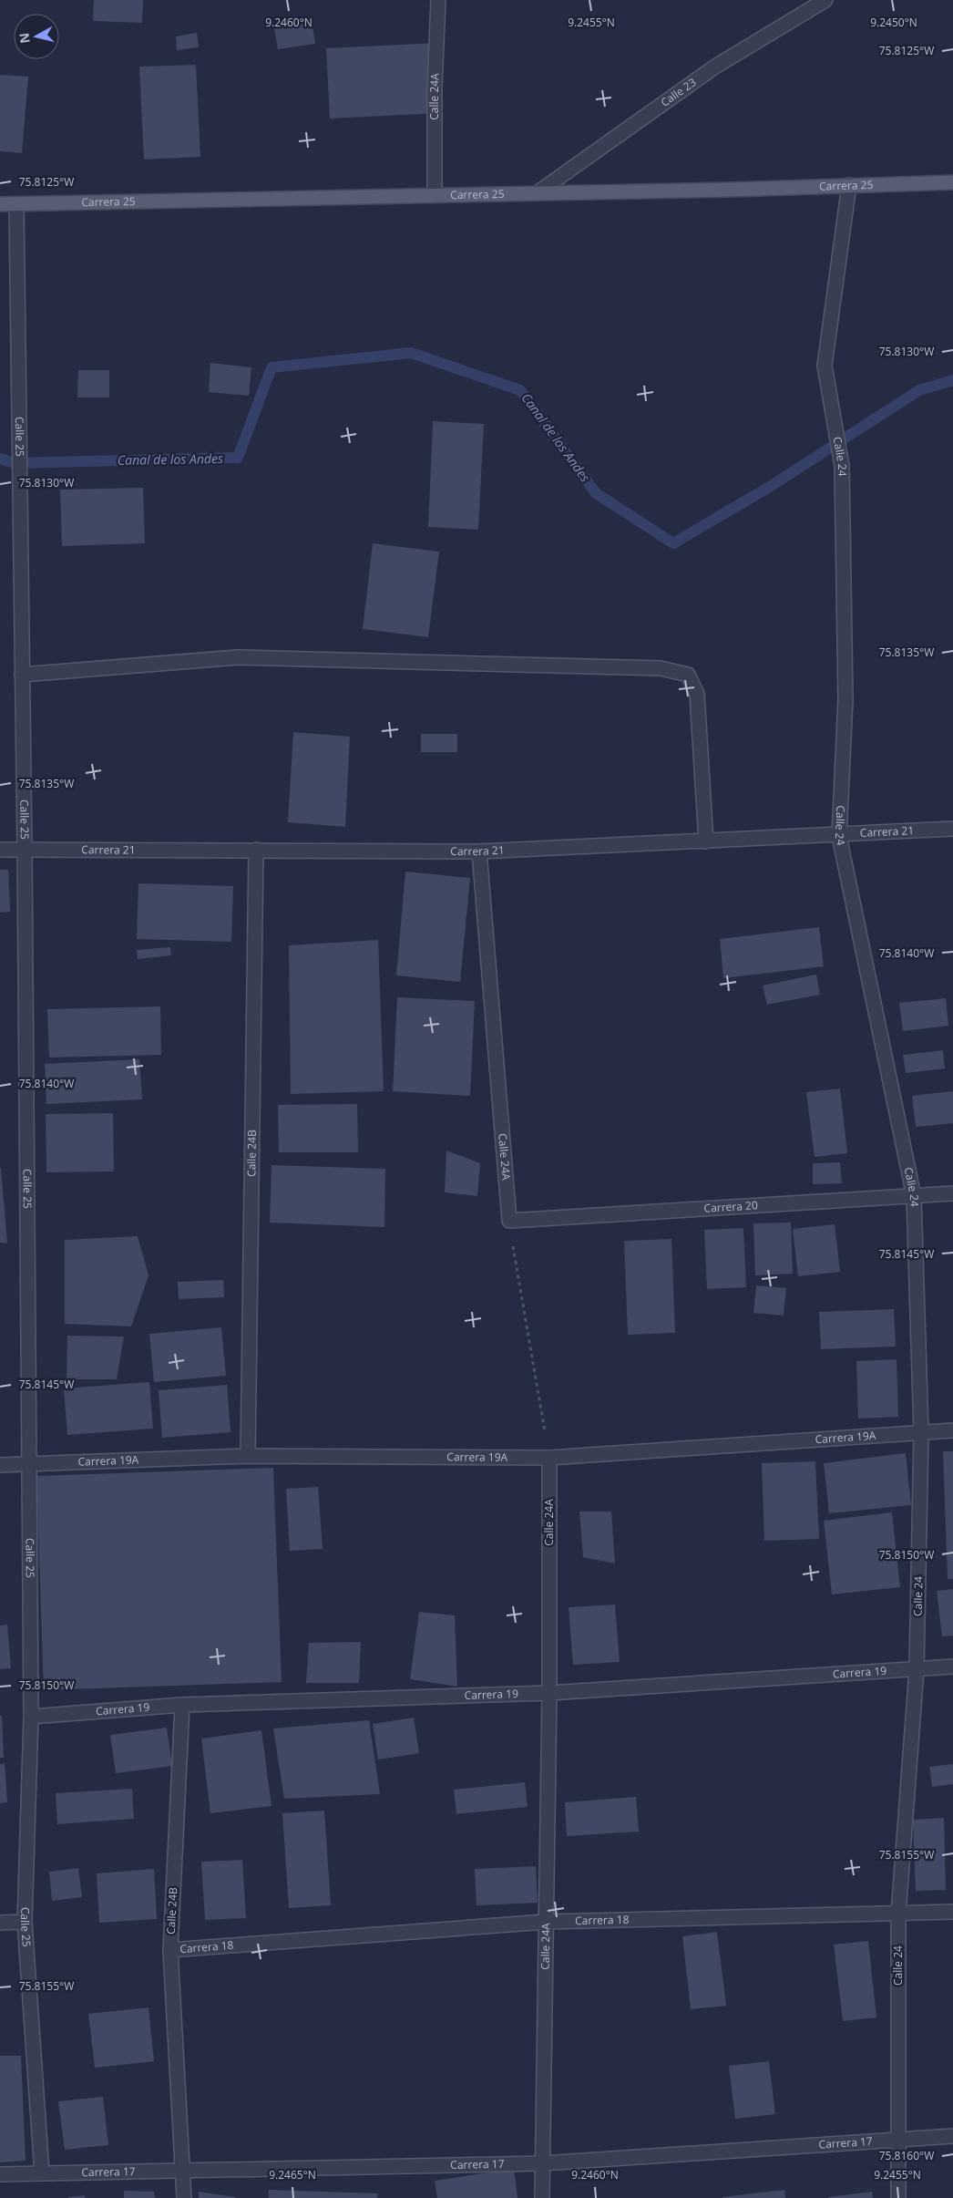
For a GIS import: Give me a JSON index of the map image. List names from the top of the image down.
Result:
{
  "streets": {
    "main road": ["Carrera 25"],
    "street": [
      "Calle 23",
      "Calle 24A",
      "Calle 25",
      "Calle 24",
      "Carrera 21",
      "Calle 24B",
      "Carrera 20",
      "Carrera 19A",
      "Carrera 19",
      "Carrera 18",
      "Carrera 17"
    ]
  },
  "crossings": [
    ["Calle 23", "Carrera 25"],
    ["Calle 24A", "Carrera 25"],
    ["Calle 24A", "Carrera 21"],
    ["Calle 24A", "Carrera 20"],
    ["Calle 24A", "Carrera 19A"],
    ["Calle 24A", "Carrera 19"],
    ["Calle 24A", "Carrera 18"],
    ["Calle 24A", "Carrera 17"],
    ["Carrera 25", "Calle 25"],
    ["Carrera 25", "Calle 24"],
    ["Calle 25", "Carrera 21"],
    ["Calle 25", "Carrera 19A"],
    ["Calle 25", "Carrera 19"],
    ["Calle 25", "Carrera 17"],
    ["Calle 24", "Carrera 21"],
    ["Calle 24", "Carrera 20"],
    ["Calle 24", "Carrera 19A"],
    ["Calle 24", "Carrera 19"],
    ["Calle 24", "Carrera 18"],
    ["Calle 24", "Carrera 17"],
    ["Carrera 21", "Calle 24B"],
    ["Calle 24B", "Carrera 19A"],
    ["Calle 24B", "Carrera 19"],
    ["Calle 24B", "Carrera 18"],
    ["Calle 24B", "Carrera 17"]
  ],
  "water": ["Canal de los Andes"],
  "north": "left",
  "coordinates": [
    "9.2460°N",
    "9.2455°N",
    "9.2450°N",
    "75.8125°W",
    "75.8130°W",
    "75.8135°W",
    "75.8140°W",
    "75.8145°W",
    "75.8150°W",
    "75.8155°W",
    "75.8160°W",
    "9.2465°N"
  ]
}
